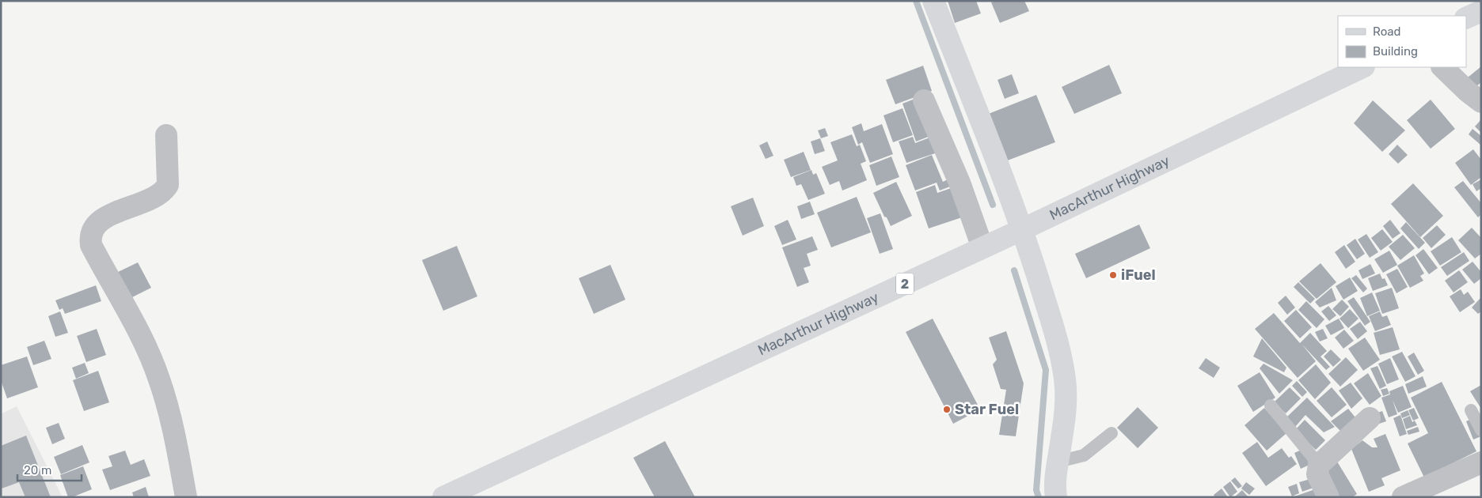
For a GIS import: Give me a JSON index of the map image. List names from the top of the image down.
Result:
{
  "streets": {
    "main road": ["MacArthur Highway", "2"]
  },
  "places": ["iFuel", "Star Fuel"],
  "legend": ["Road", "Building"],
  "scale_bar": "20 m"
}
